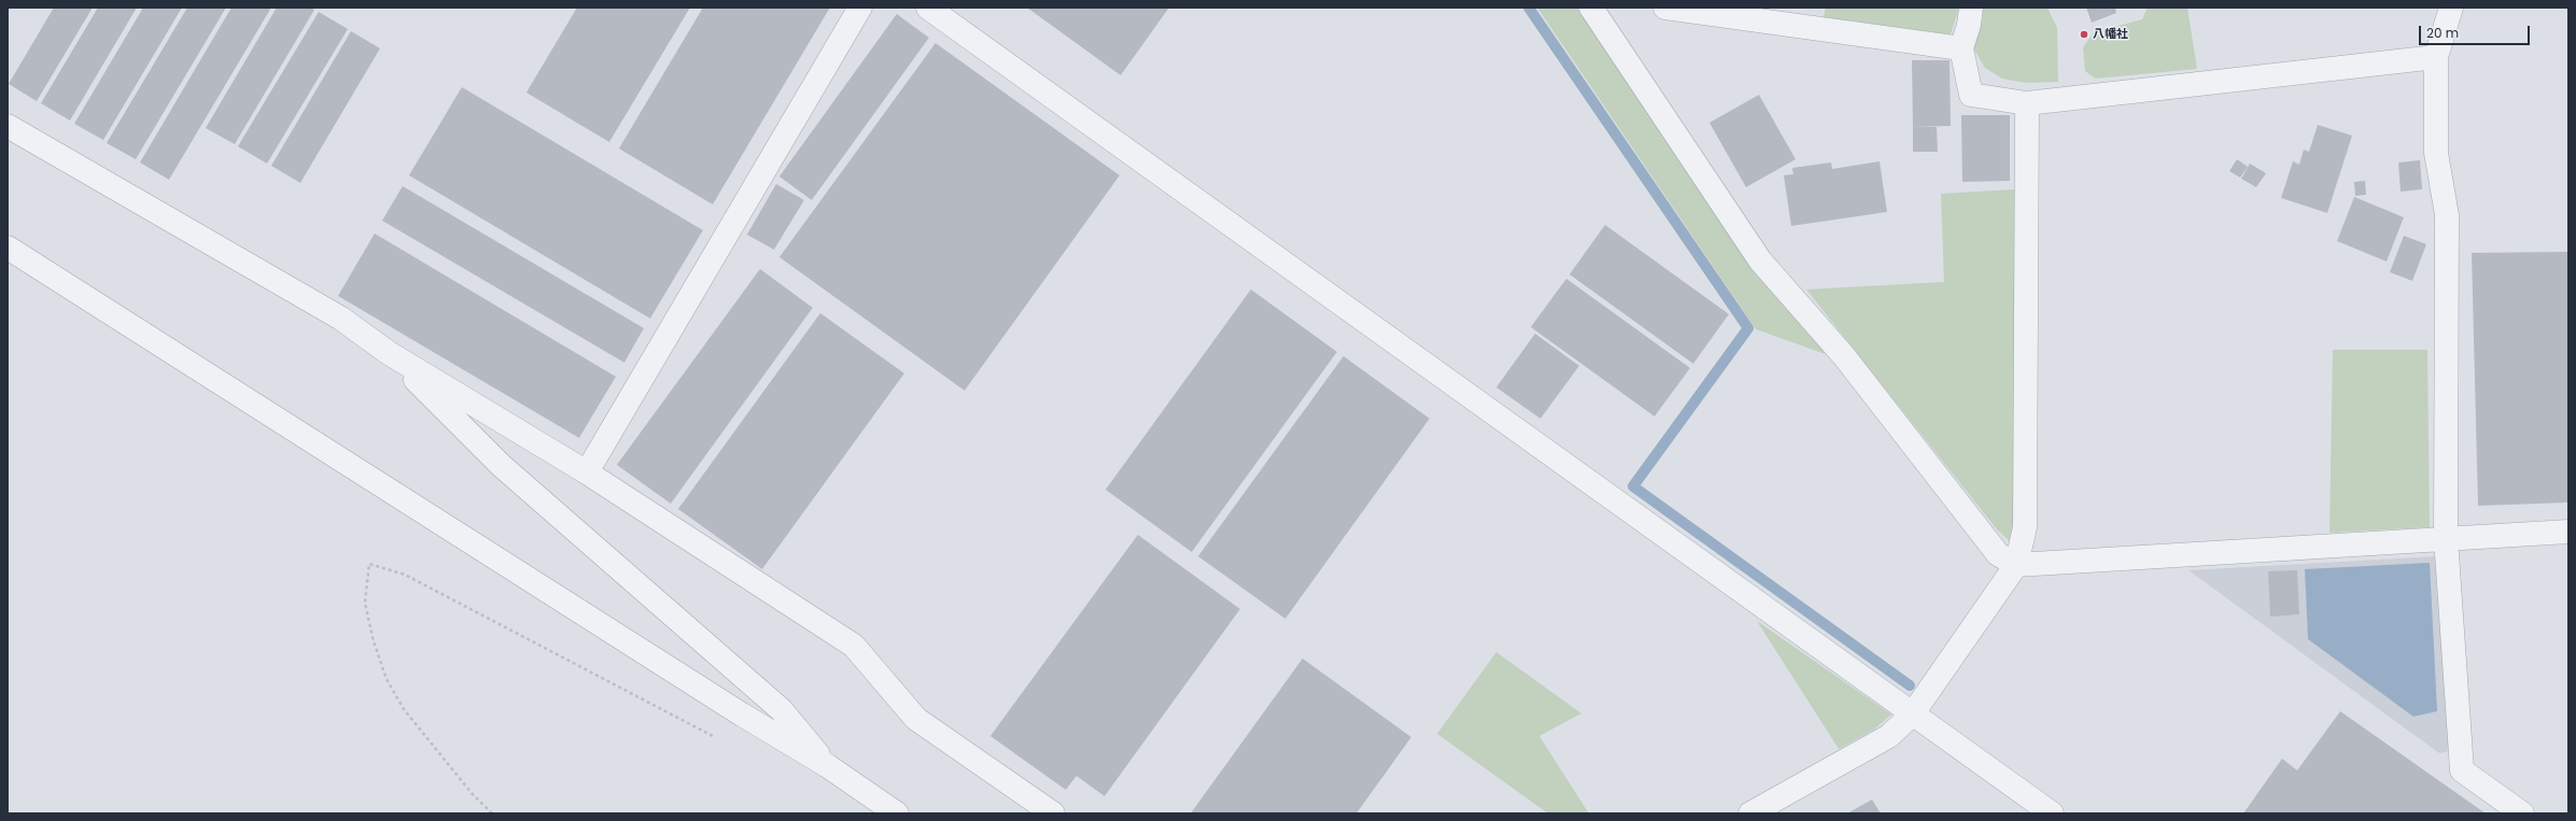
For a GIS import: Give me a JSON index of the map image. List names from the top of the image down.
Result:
{
  "places": ["八幡社"],
  "scale_bar": "20 m"
}
